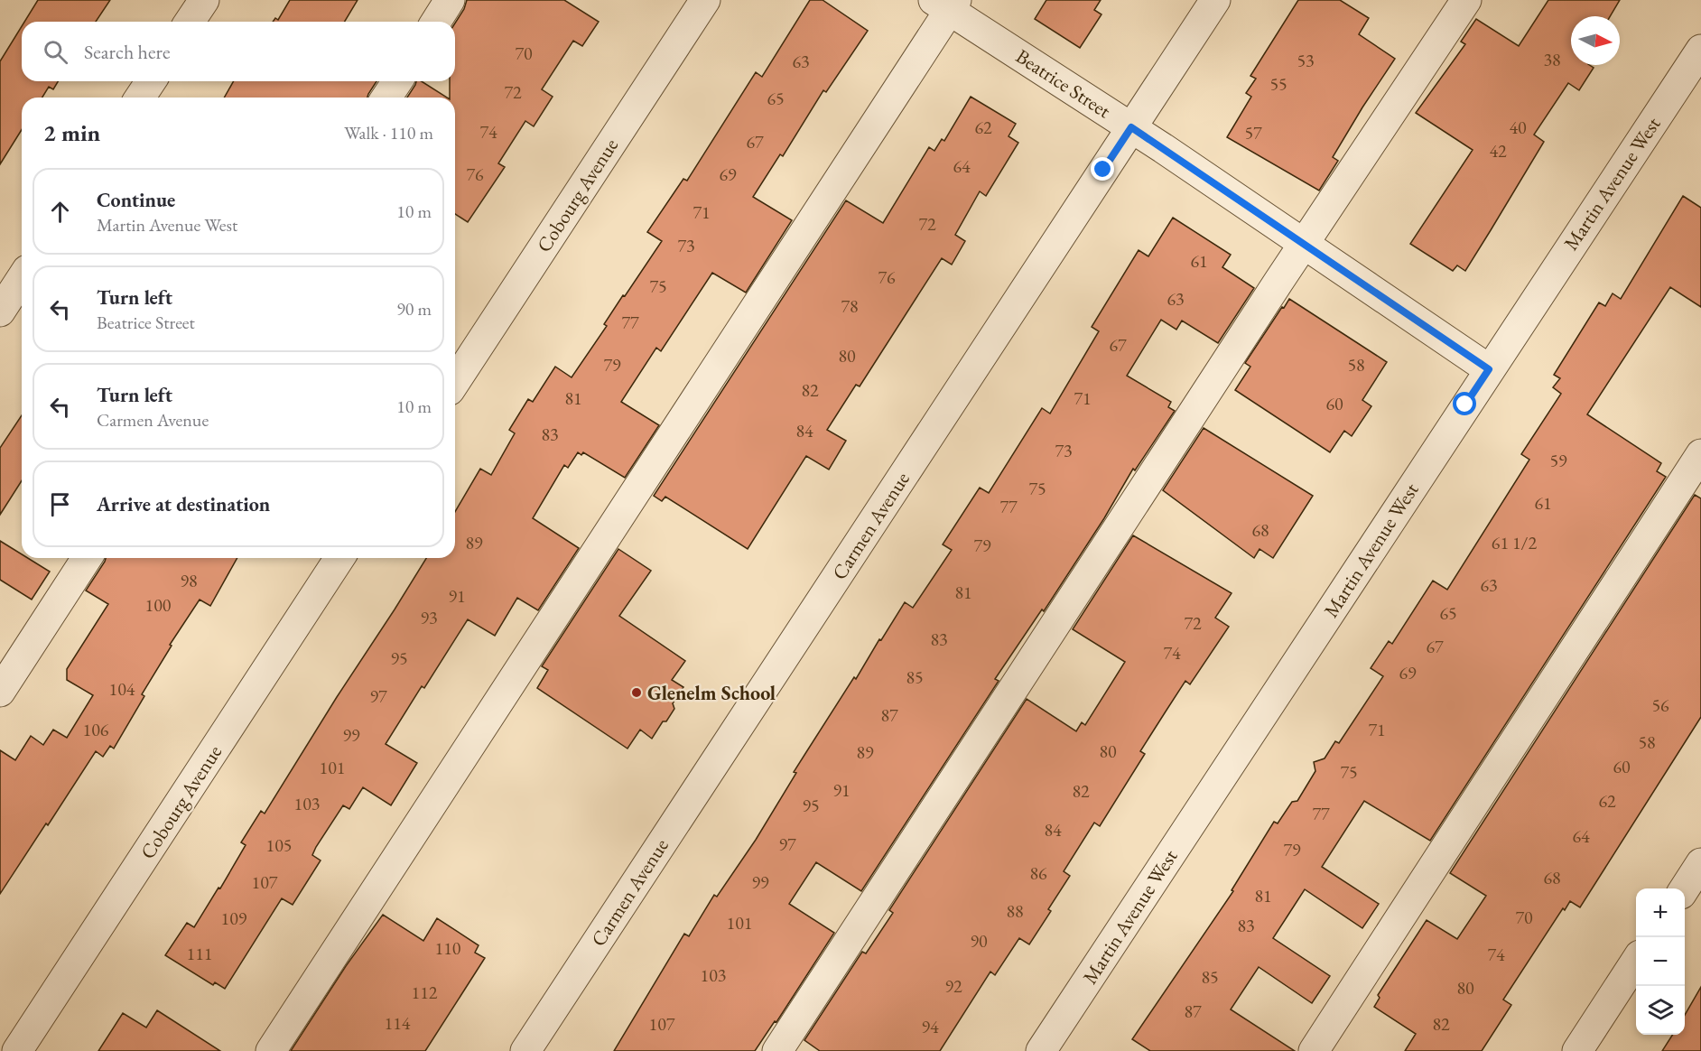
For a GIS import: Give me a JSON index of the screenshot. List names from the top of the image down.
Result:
{
  "streets": {
    "street": [
      "Beatrice Street",
      "Martin Avenue West",
      "Cobourg Avenue",
      "Carmen Avenue"
    ]
  },
  "crossings": [
    ["Beatrice Street", "Martin Avenue West"],
    ["Beatrice Street", "Carmen Avenue"]
  ],
  "places": ["Glenelm School"],
  "house_numbers": [
    "70",
    "38",
    "53",
    "63",
    "55",
    "72",
    "65",
    "62",
    "40",
    "74",
    "57",
    "67",
    "42",
    "64",
    "76",
    "69",
    "71",
    "72",
    "73",
    "61",
    "76",
    "75",
    "63",
    "78",
    "77",
    "67",
    "80",
    "79",
    "58",
    "82",
    "81",
    "71",
    "60",
    "84",
    "83",
    "73",
    "59",
    "75",
    "61",
    "77",
    "68",
    "89",
    "61 1/2",
    "79",
    "98",
    "63",
    "81",
    "91",
    "100",
    "65",
    "93",
    "72",
    "83",
    "67",
    "74",
    "95",
    "69",
    "85",
    "104",
    "97",
    "56",
    "87",
    "106",
    "71",
    "99",
    "58",
    "80",
    "89",
    "60",
    "101",
    "75",
    "91",
    "82",
    "62",
    "103",
    "95",
    "77",
    "84",
    "64",
    "97",
    "105",
    "79",
    "86",
    "68",
    "107",
    "99",
    "81",
    "88",
    "70",
    "109",
    "101",
    "83",
    "90",
    "110",
    "111",
    "74",
    "103",
    "85",
    "92",
    "80",
    "112",
    "87",
    "114",
    "107",
    "82",
    "94"
  ],
  "north": "right",
  "page": {
    "search": "Search here",
    "heading": ["2 min", "Walk · 110 m"],
    "list": [
      ["Continue", "Martin Avenue West", "10 m"],
      ["Turn left", "Beatrice Street", "90 m"],
      ["Turn left", "Carmen Avenue", "10 m"],
      "Arrive at destination"
    ],
    "map_buttons": ["+", "−"]
  }
}
